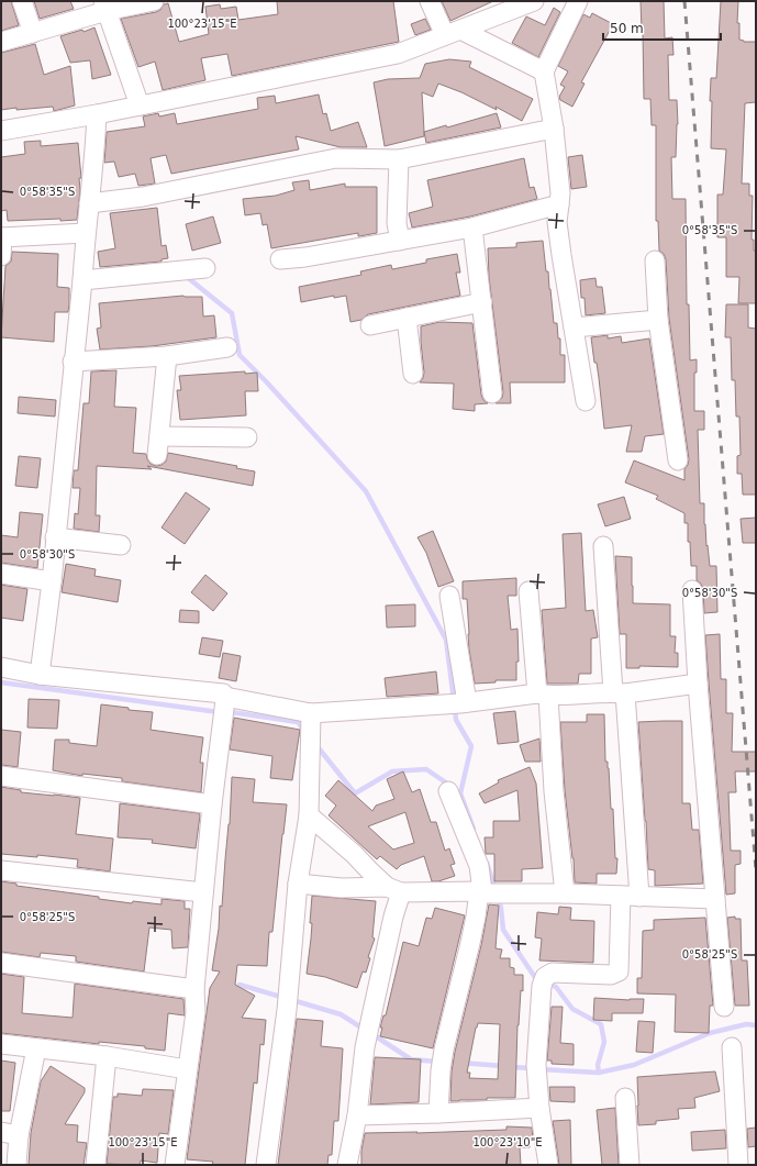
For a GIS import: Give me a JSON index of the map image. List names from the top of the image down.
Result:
{
  "scale_bar": "50 m",
  "coordinates": [
    "100°23'15\"E",
    "0°58'35\"S",
    "0°58'30\"S",
    "0°58'25\"S",
    "100°23'10\"E"
  ]
}
